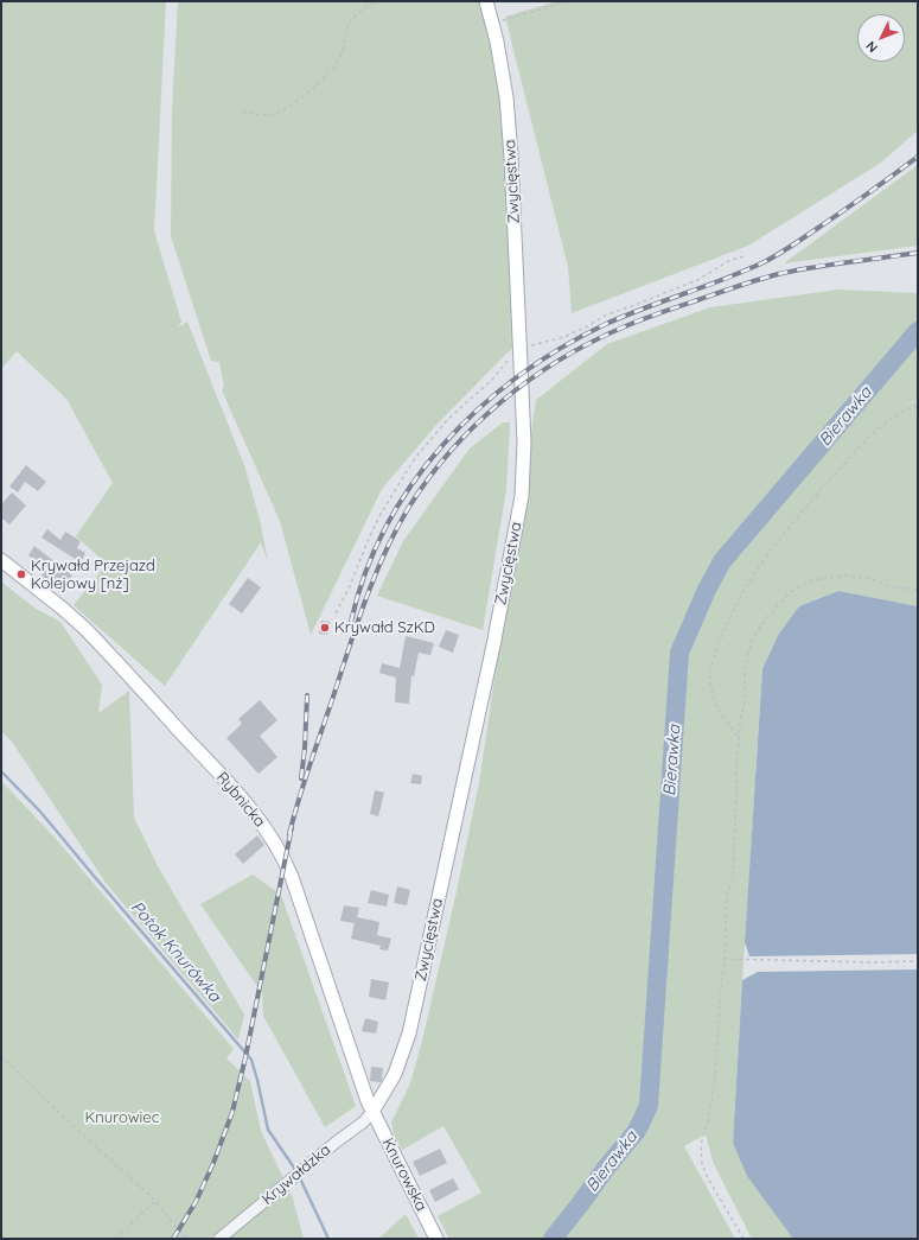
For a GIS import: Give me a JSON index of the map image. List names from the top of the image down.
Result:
{
  "streets": {
    "main road": ["Zwycięstwa", "Rybnicka", "Knurowska"],
    "street": ["Krywałdzka"]
  },
  "crossings": [
    ["Zwycięstwa", "Rybnicka"],
    ["Zwycięstwa", "Krywałdzka"],
    ["Zwycięstwa", "Knurowska"],
    ["Rybnicka", "Krywałdzka"],
    ["Rybnicka", "Knurowska"],
    ["Krywałdzka", "Knurowska"]
  ],
  "water": ["Bierawka", "Potok Knurówka"],
  "parks": ["Knurowiec"],
  "places": ["Krywałd Przejazd Kolejowy [nż]", "Krywałd SzKD"],
  "north": "bottom left"
}
